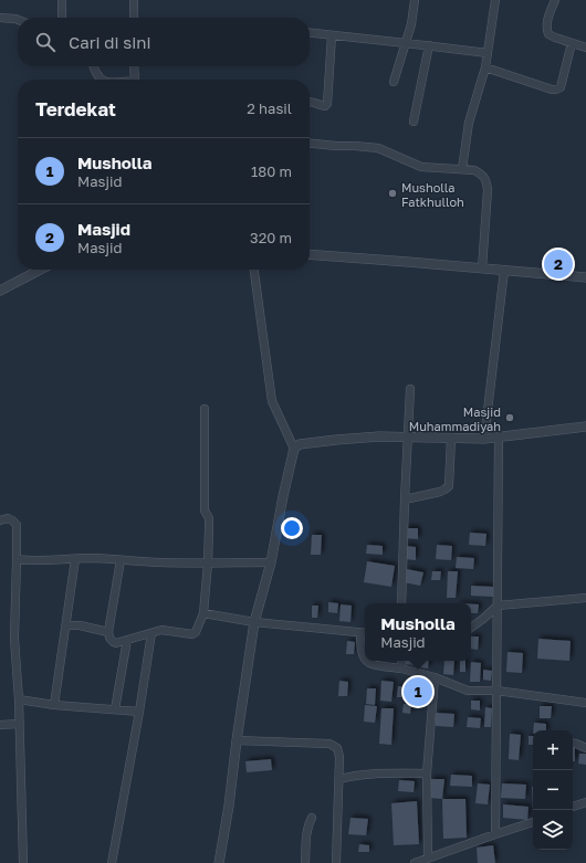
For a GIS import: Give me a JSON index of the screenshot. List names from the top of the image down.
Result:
{
  "places": ["Musholla Fatkhulloh", "Masjid Muhammadiyah"],
  "page": {
    "search": "Cari di sini",
    "heading": ["Terdekat", "2 hasil"],
    "list": [
      {
        "mark": "1",
        "name": "Musholla",
        "note": "Masjid",
        "value": "180 m"
      },
      {
        "mark": "2",
        "name": "Masjid",
        "note": "Masjid",
        "value": "320 m"
      }
    ],
    "pins": ["2", "1"],
    "popup": ["Musholla", "Masjid"],
    "map_buttons": ["+", "−"]
  }
}
